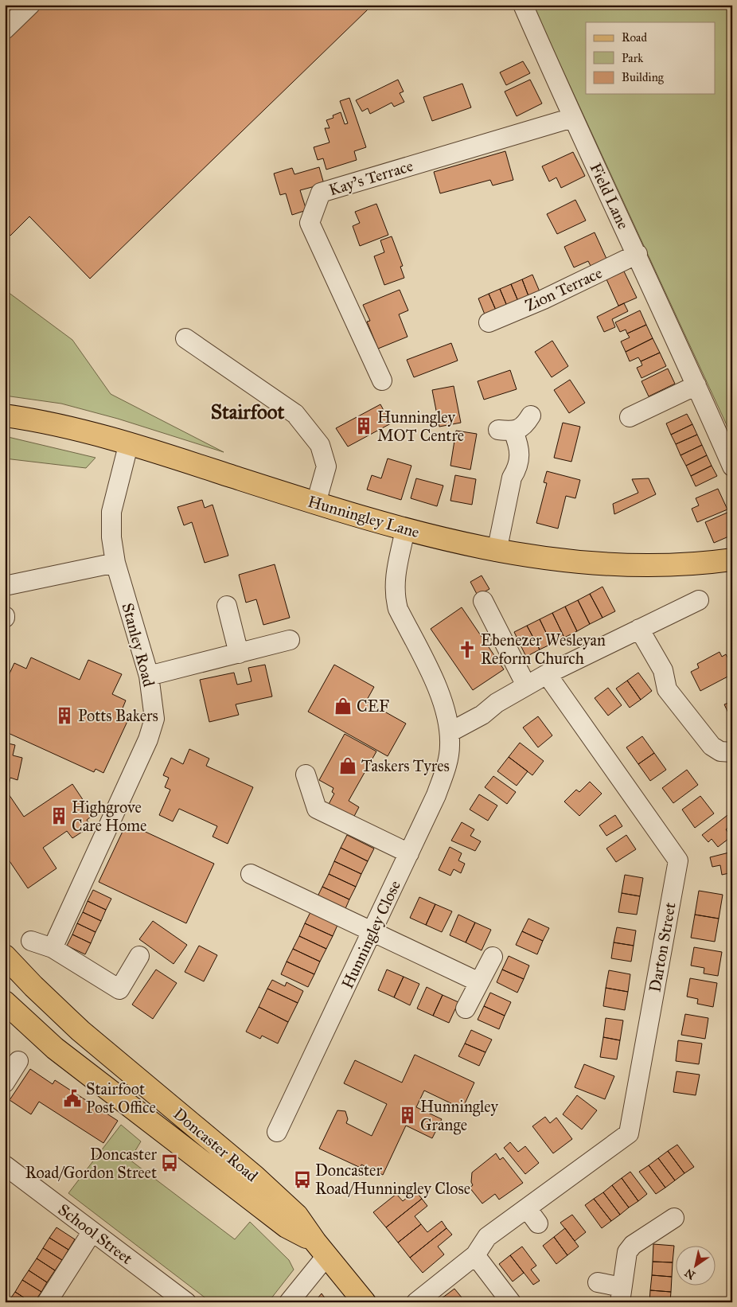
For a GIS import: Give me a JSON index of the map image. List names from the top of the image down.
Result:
{
  "streets": {
    "main road": ["Hunningley Lane", "Doncaster Road"],
    "street": [
      "Kay's Terrace",
      "Field Lane",
      "Zion Terrace",
      "Stanley Road",
      "Hunningley Close",
      "Darton Street",
      "School Street"
    ]
  },
  "crossings": [
    ["Kay's Terrace", "Field Lane"],
    ["Field Lane", "Zion Terrace"],
    ["Hunningley Lane", "Stanley Road"],
    ["Hunningley Lane", "Hunningley Close"]
  ],
  "districts": ["Stairfoot"],
  "places": {
    "building": [
      "Hunningley MOT Centre",
      "Potts Bakers",
      "Highgrove Care Home",
      "Hunningley Grange"
    ],
    "church": ["Ebenezer Wesleyan Reform Church"],
    "shop": ["CEF", "Taskers Tyres"],
    "public building": ["Stairfoot Post Office"],
    "bus stop": ["Doncaster Road/Gordon Street", "Doncaster Road/Hunningley Close"]
  },
  "legend": ["Road", "Park", "Building"],
  "north": "bottom left"
}
